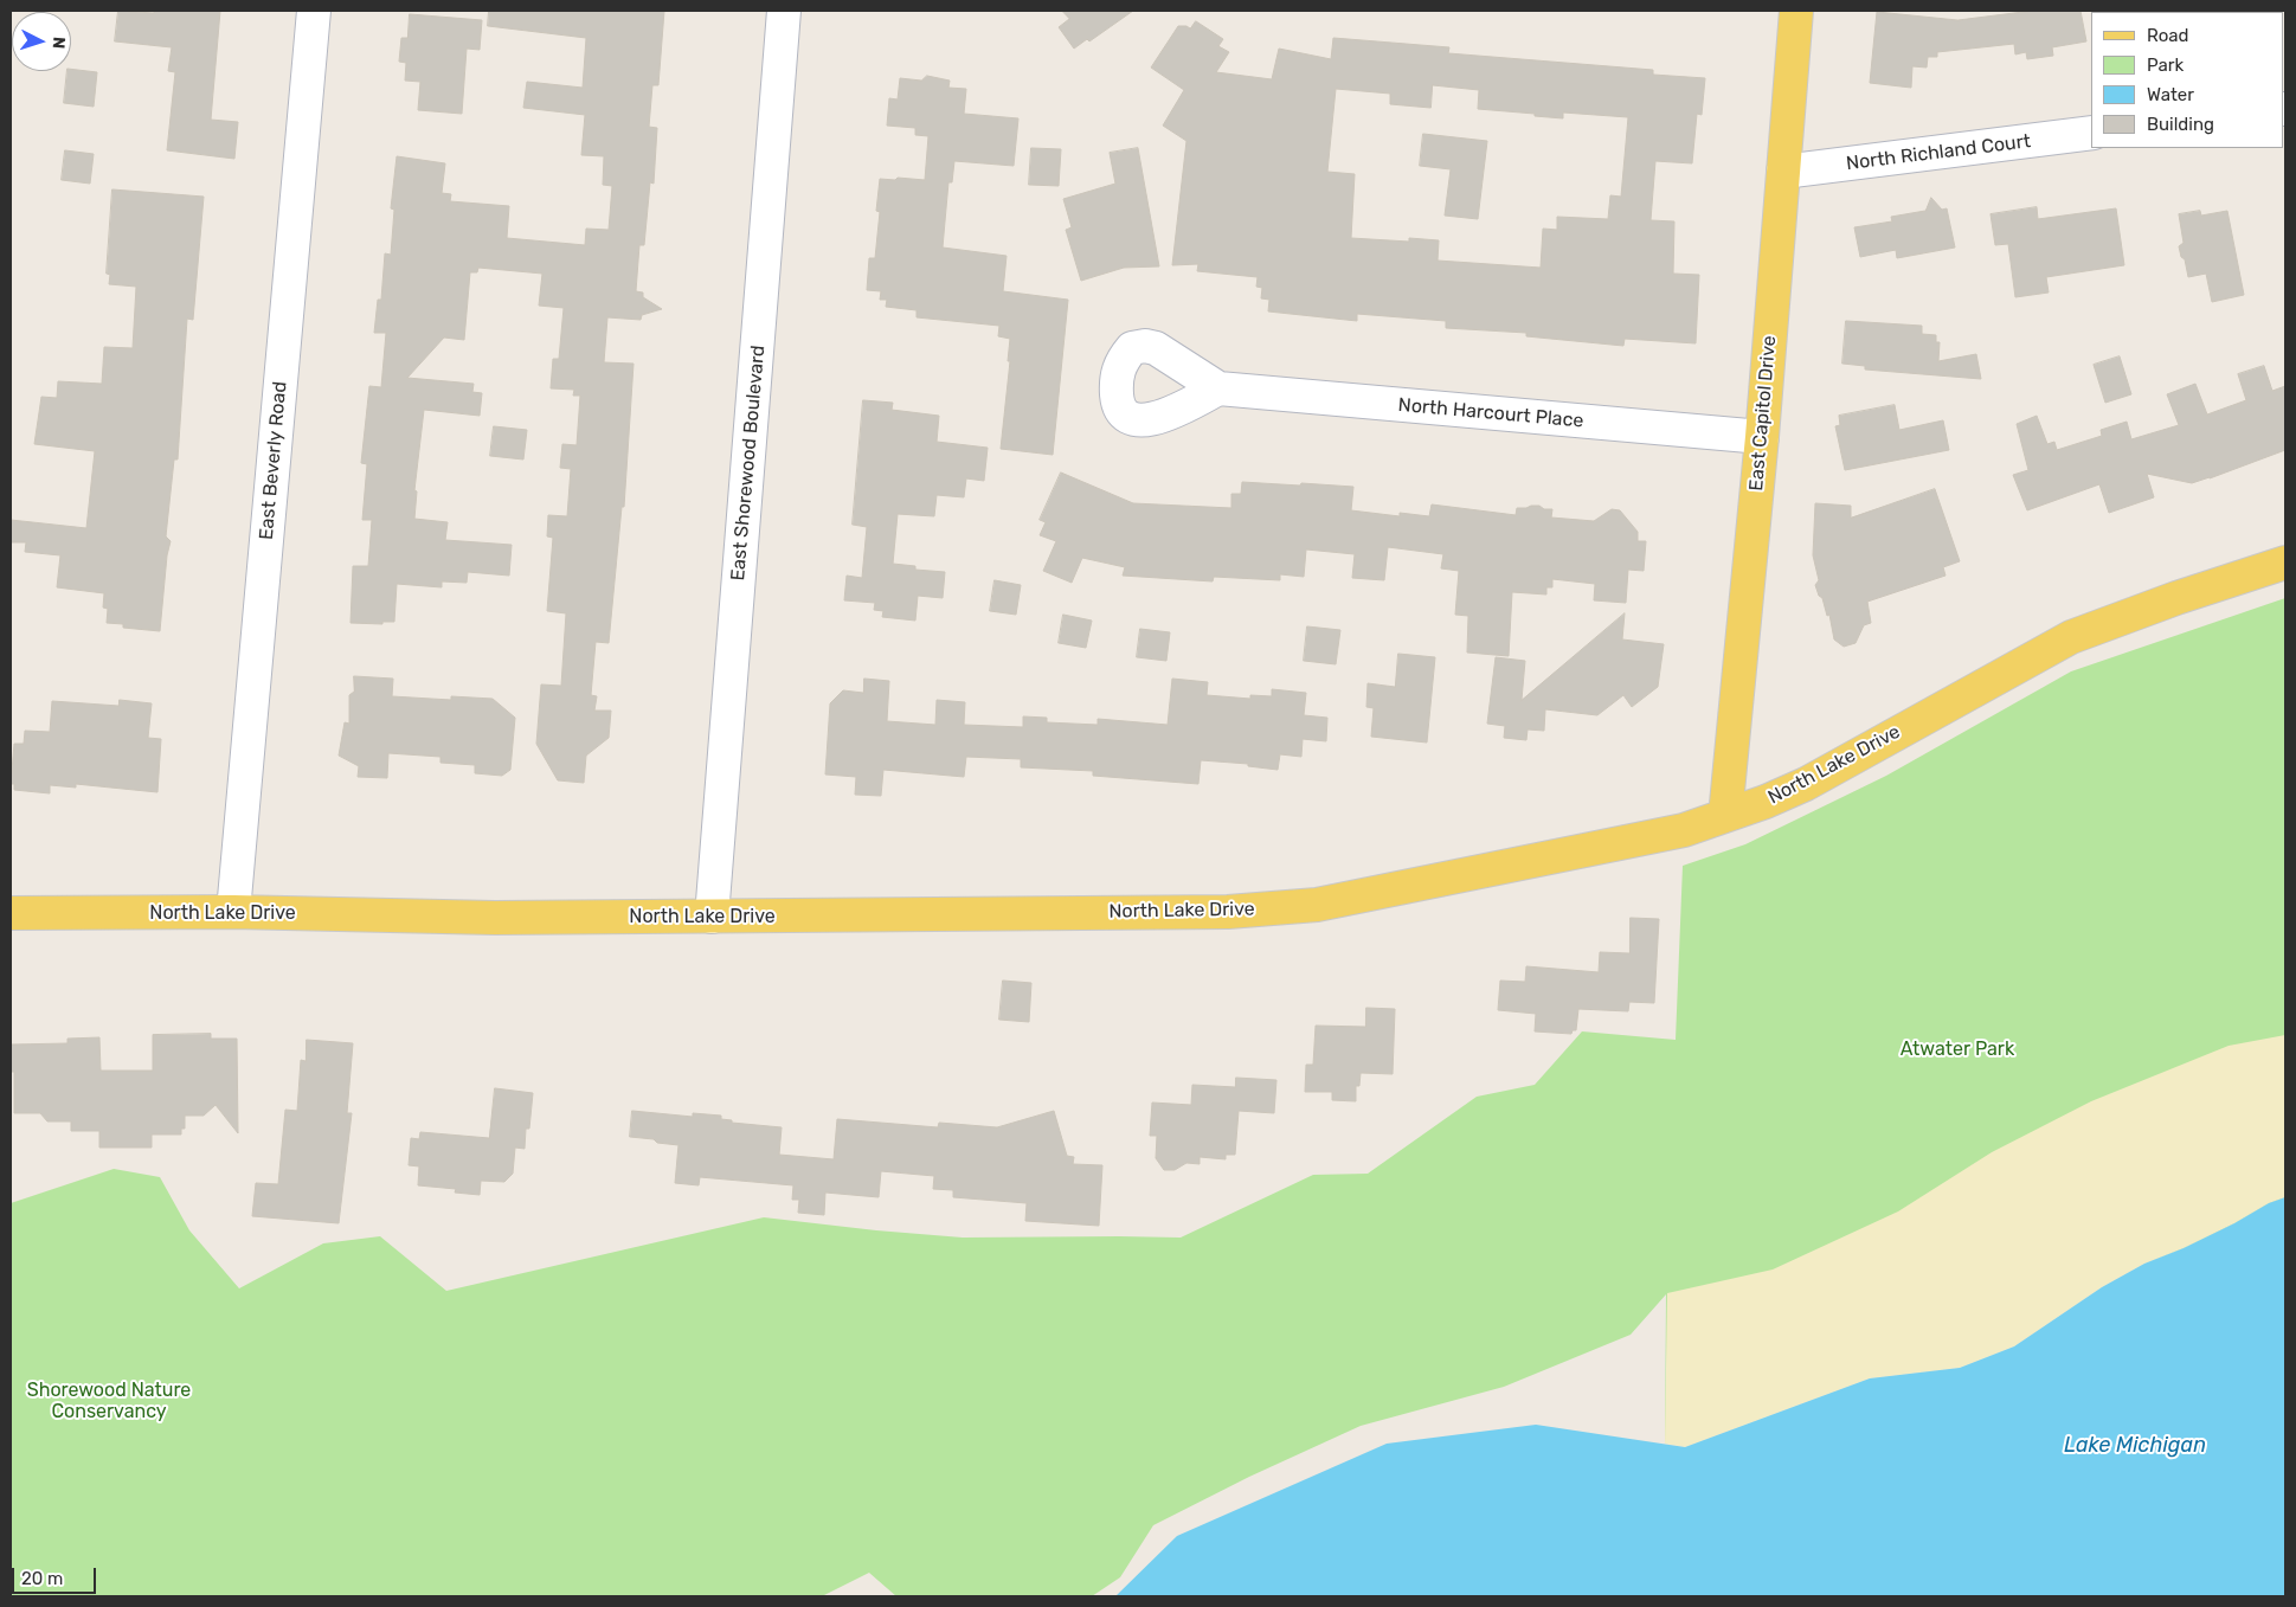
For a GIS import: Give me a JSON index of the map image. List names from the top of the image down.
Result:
{
  "streets": {
    "main road": ["East Capitol Drive", "North Lake Drive"],
    "street": [
      "North Richland Court",
      "North Harcourt Place",
      "East Beverly Road",
      "East Shorewood Boulevard"
    ]
  },
  "crossings": [
    ["North Richland Court", "East Capitol Drive"],
    ["North Harcourt Place", "East Capitol Drive"],
    ["East Capitol Drive", "North Lake Drive"],
    ["East Beverly Road", "North Lake Drive"],
    ["East Shorewood Boulevard", "North Lake Drive"]
  ],
  "water": ["Lake Michigan"],
  "parks": ["Atwater Park", "Shorewood Nature Conservancy"],
  "legend": [
    "Road",
    "Park",
    "Water",
    "Building"
  ],
  "scale_bar": "20 m",
  "north": "right"
}
